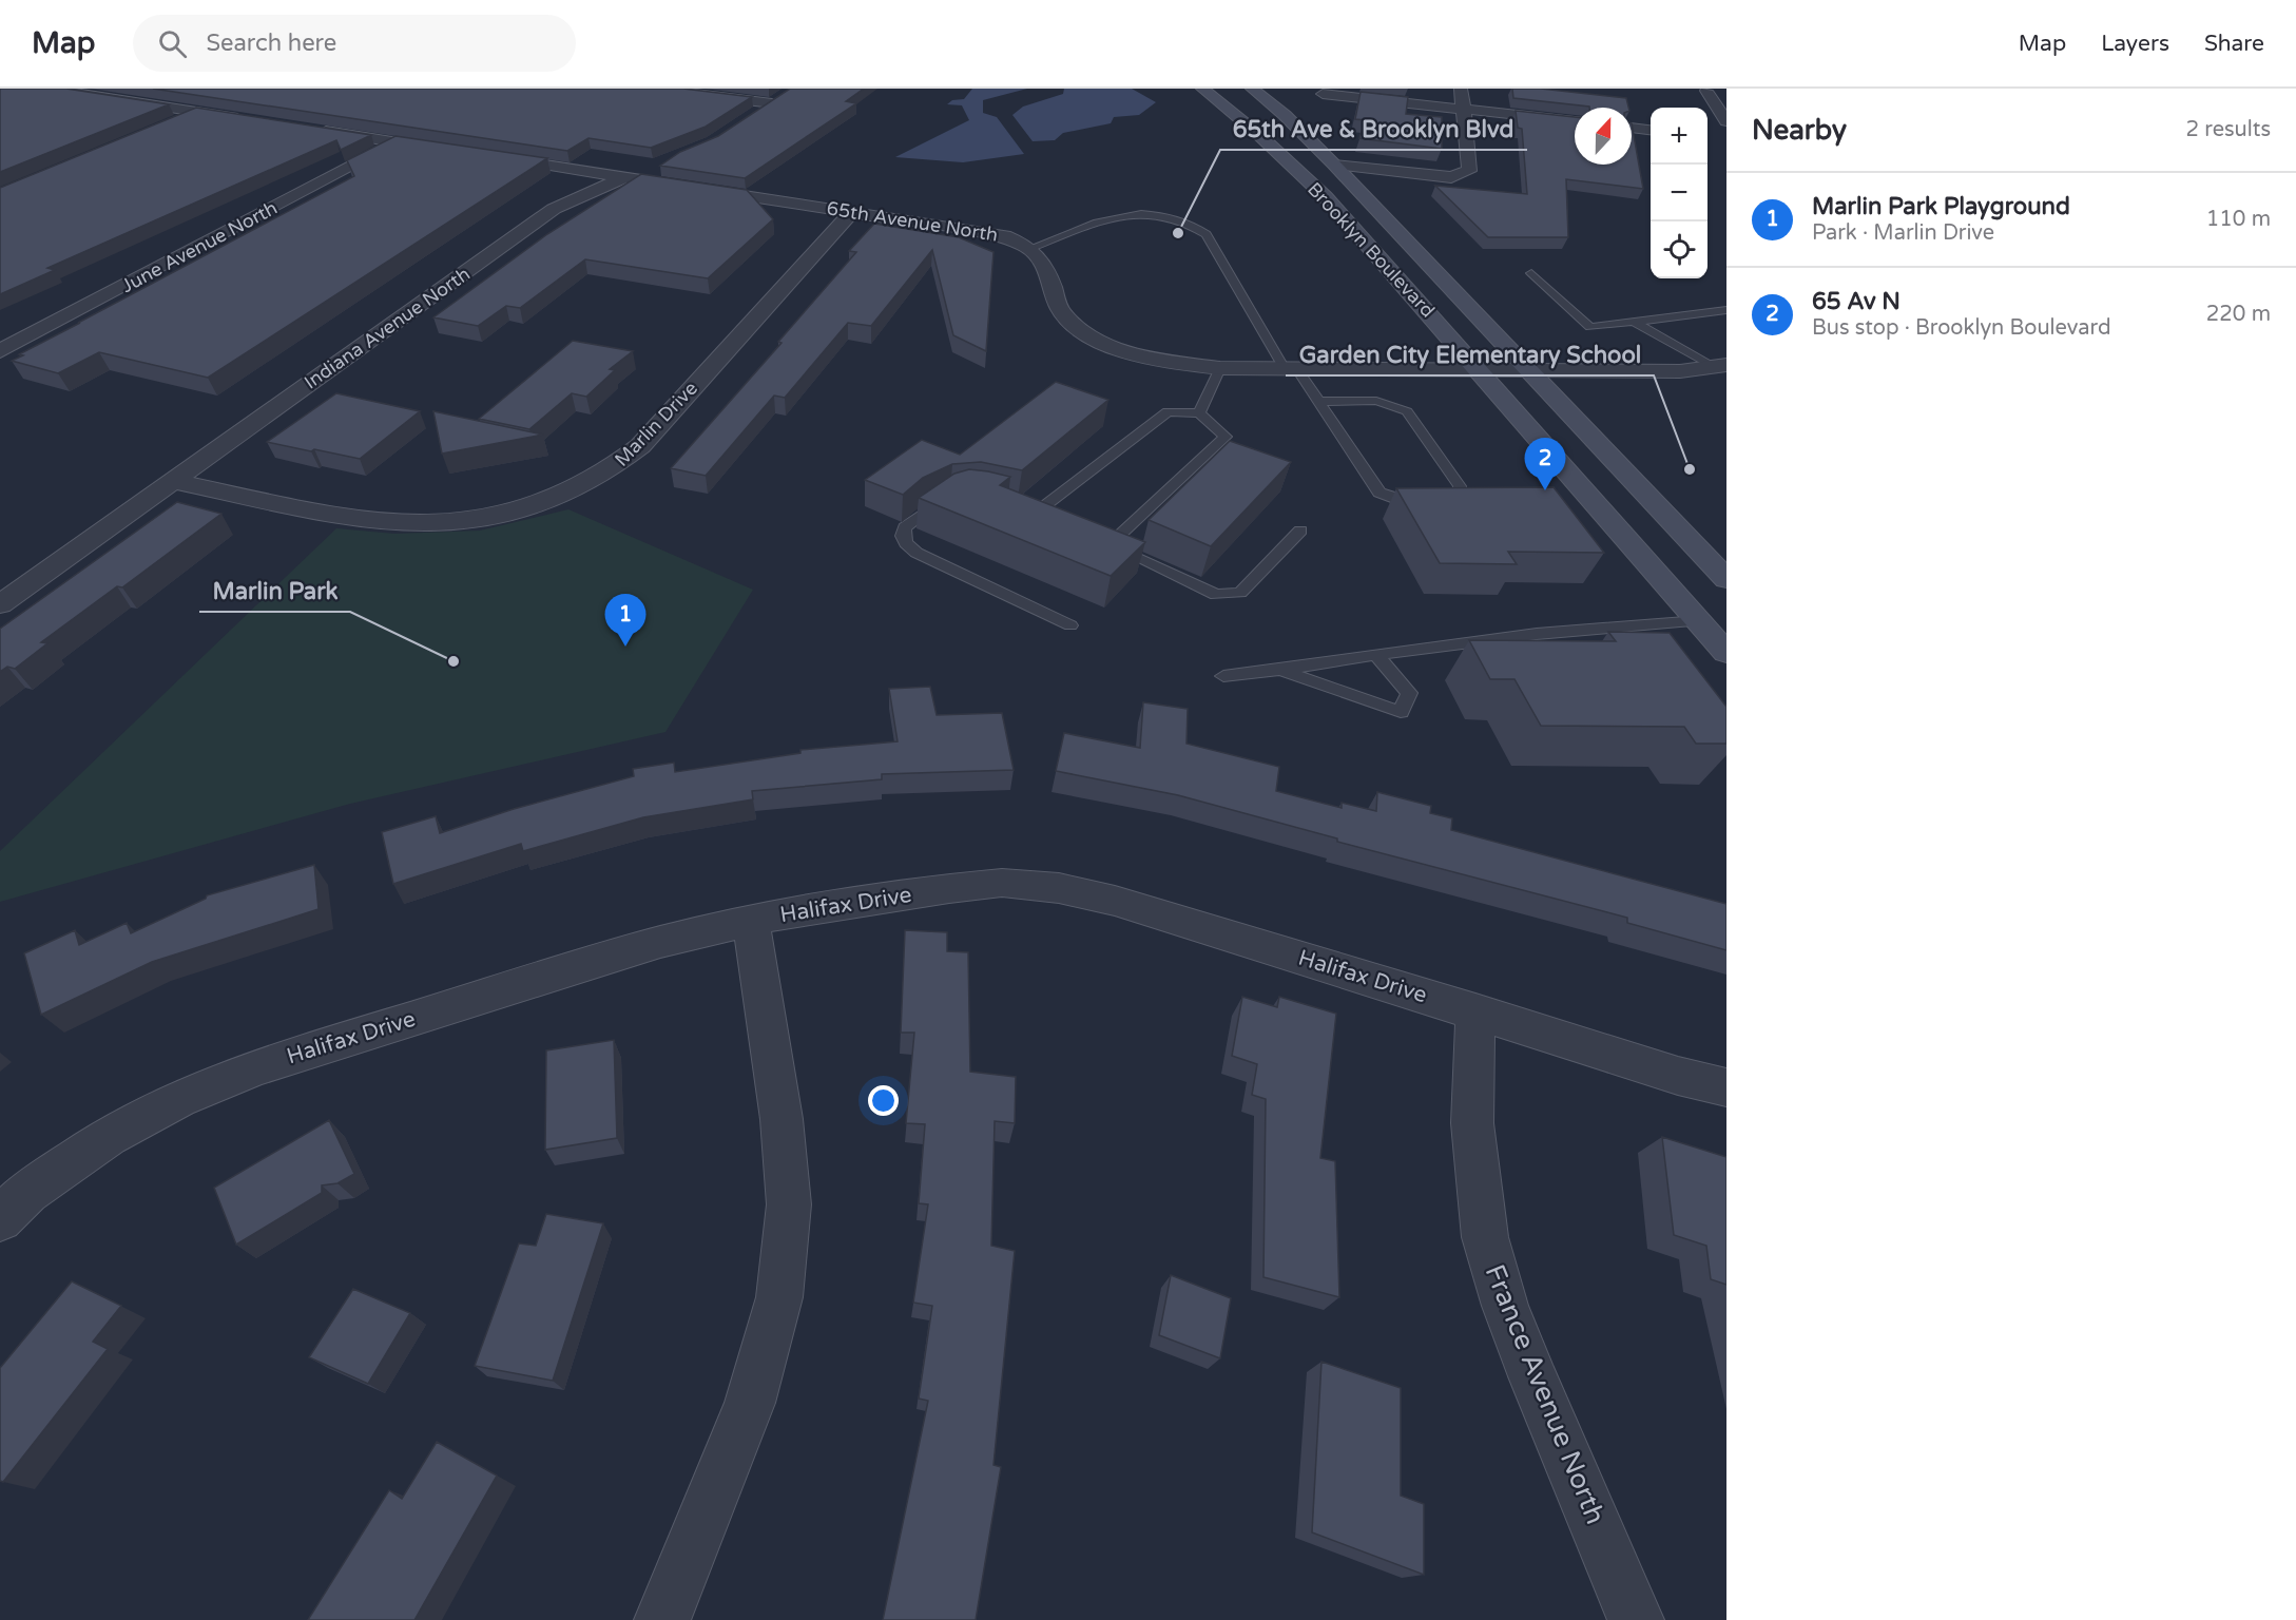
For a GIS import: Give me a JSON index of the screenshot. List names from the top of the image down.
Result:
{
  "streets": {
    "main road": ["Brooklyn Boulevard"],
    "street": [
      "65th Avenue North",
      "June Avenue North",
      "Indiana Avenue North",
      "Marlin Drive",
      "Halifax Drive",
      "France Avenue North"
    ]
  },
  "crossings": [
    ["65th Avenue North", "Indiana Avenue North"],
    ["65th Avenue North", "Marlin Drive"],
    ["Indiana Avenue North", "Marlin Drive"],
    ["Halifax Drive", "France Avenue North"]
  ],
  "places": ["65th Ave & Brooklyn Blvd", "Garden City Elementary School", "Marlin Park"],
  "north": "top",
  "page": {
    "header": "Map",
    "search": "Search here",
    "nav": ["Map", "Layers", "Share"],
    "heading": ["Nearby", "2 results"],
    "map_buttons": ["+", "−"],
    "list": [
      {
        "mark": "1",
        "name": "Marlin Park Playground",
        "note": "Park · Marlin Drive",
        "value": "110 m"
      },
      {
        "mark": "2",
        "name": "65 Av N",
        "note": "Bus stop · Brooklyn Boulevard",
        "value": "220 m"
      }
    ],
    "pins": ["2", "1"]
  }
}
